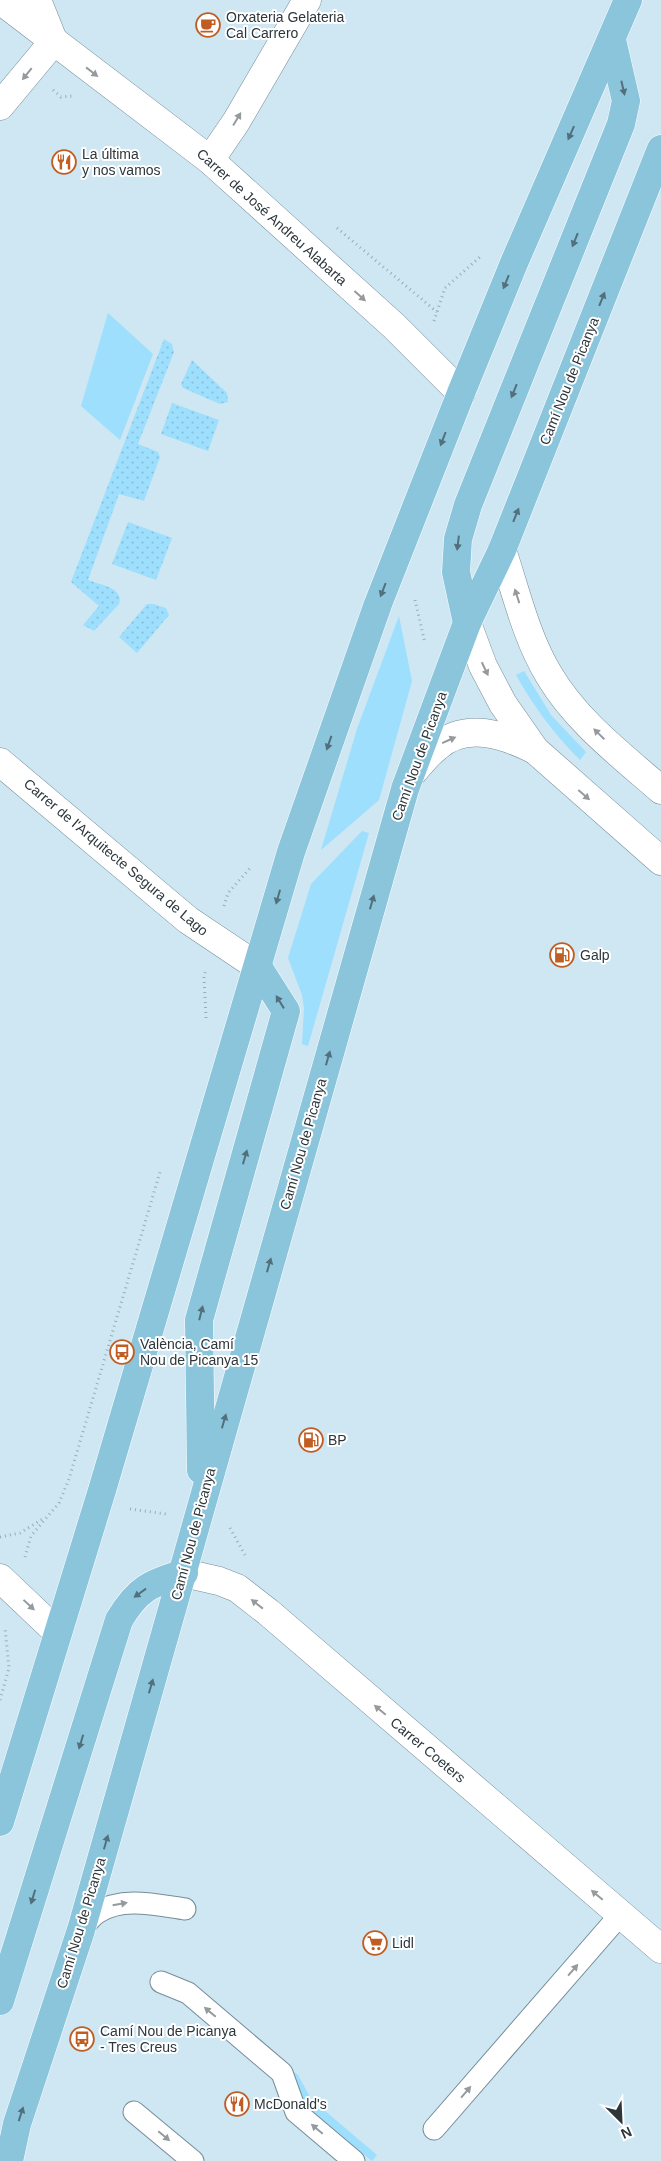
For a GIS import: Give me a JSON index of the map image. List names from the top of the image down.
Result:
{
  "streets": {
    "main road": ["Camí Nou de Picanya"],
    "street": ["Carrer de José Andreu Alabarta", "Carrer de l'Arquitecte Segura de Lago", "Carrer Coeters"]
  },
  "crossings": [
    ["Camí Nou de Picanya", "Carrer Coeters"]
  ],
  "one_way": ["Carrer de José Andreu Alabarta", "Carrer Coeters"],
  "places": {
    "cafe": ["Orxateria Gelateria Cal Carrero"],
    "restaurant": ["La última y nos vamos", "McDonald's"],
    "fuel station": ["Galp", "BP"],
    "bus stop": ["València, Camí Nou de Picanya 15", "Camí Nou de Picanya - Tres Creus"],
    "supermarket": ["Lidl"]
  },
  "north": "bottom right"
}
